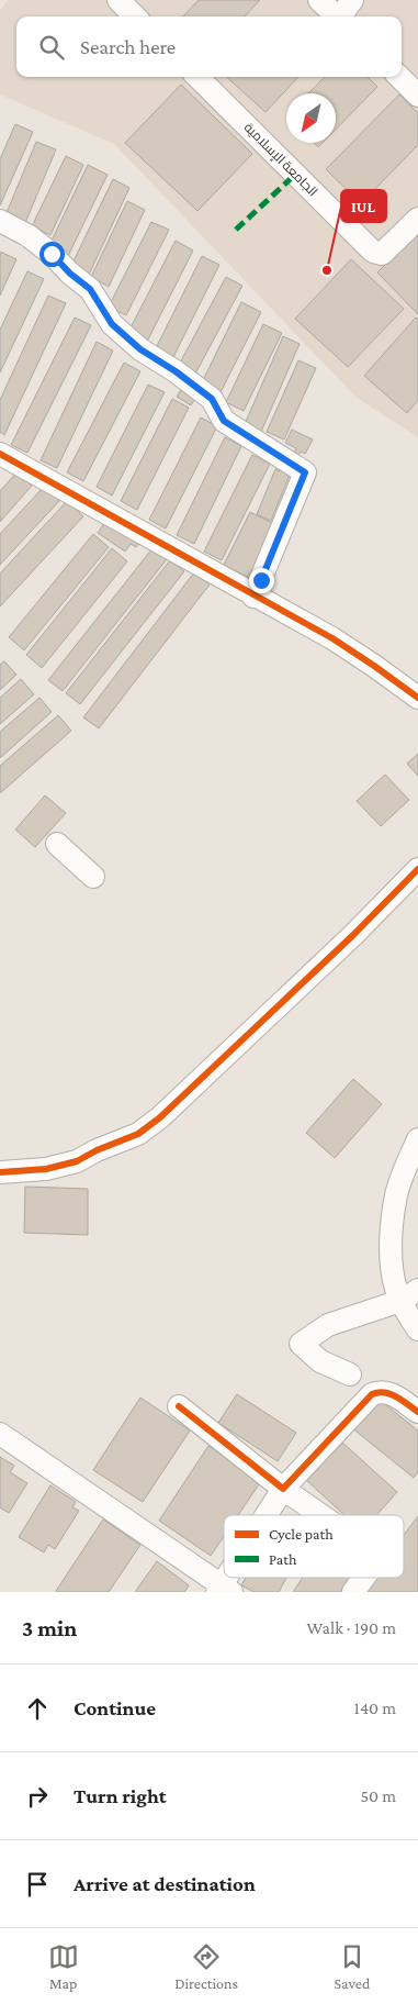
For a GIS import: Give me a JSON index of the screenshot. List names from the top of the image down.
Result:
{
  "streets": {
    "street": ["الجامعة الإسلامية"]
  },
  "places": ["IUL"],
  "legend": ["Cycle path", "Path"],
  "north": "bottom left",
  "page": {
    "search": "Search here",
    "heading": ["3 min", "Walk · 190 m"],
    "list": [
      ["Continue", "140 m"],
      ["Turn right", "50 m"],
      "Arrive at destination"
    ],
    "nav": ["Map", "Directions", "Saved"]
  }
}
